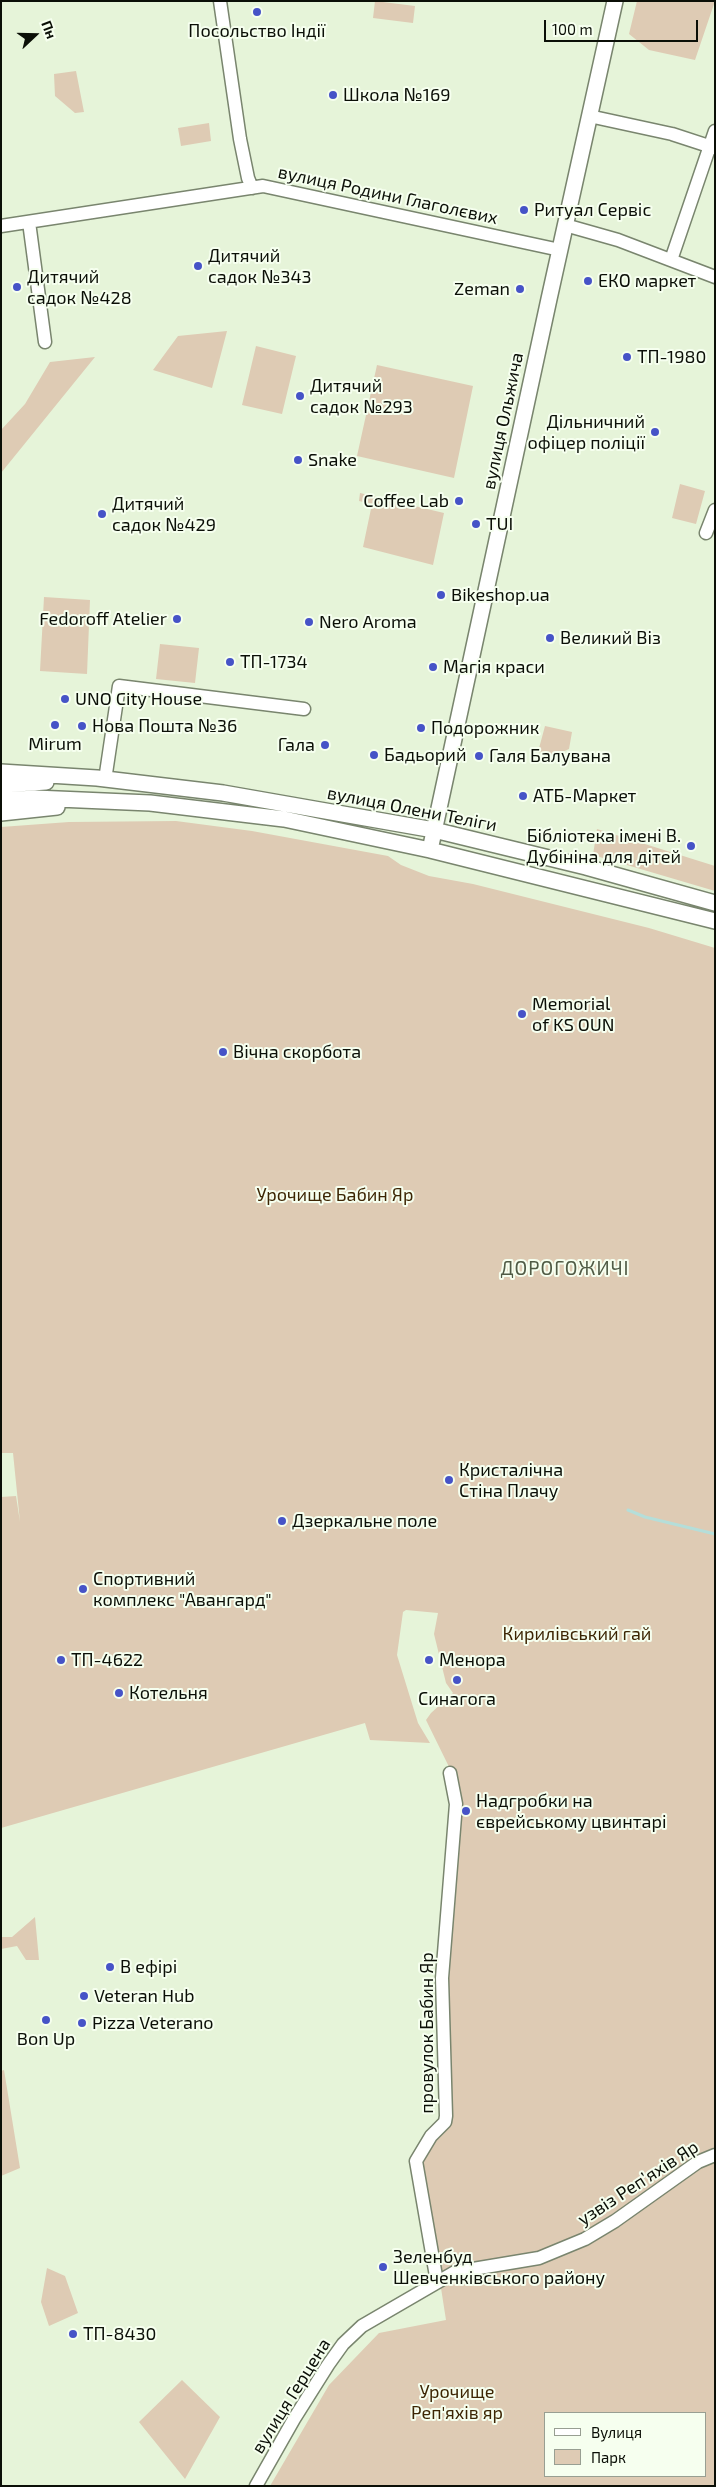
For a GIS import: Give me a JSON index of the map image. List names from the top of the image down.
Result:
{
  "streets": {
    "main road": ["вулиця Ольжича", "вулиця Олени Теліги"],
    "street": [
      "вулиця Родини Глаголєвих",
      "провулок Бабин Яр",
      "узвіз Репʼяхів Яр",
      "вулиця Герцена"
    ]
  },
  "crossings": [
    ["вулиця Родини Глаголєвих", "вулиця Ольжича"],
    ["вулиця Ольжича", "вулиця Олени Теліги"],
    ["провулок Бабин Яр", "узвіз Репʼяхів Яр"],
    ["провулок Бабин Яр", "вулиця Герцена"],
    ["узвіз Репʼяхів Яр", "вулиця Герцена"]
  ],
  "districts": ["ДОРОГОЖИЧІ"],
  "parks": ["Урочище Бабин Яр", "Кирилівський гай", "Урочище Реп'яхів яр"],
  "places": [
    "Посольство Індії",
    "Школа №169",
    "Ритуал Сервіс",
    "Дитячий садок №343",
    "ЕКО маркет",
    "Дитячий садок №428",
    "Zeman",
    "ТП-1980",
    "Дитячий садок №293",
    "Дільничний офіцер поліції",
    "Snake",
    "Coffee Lab",
    "Дитячий садок №429",
    "TUI",
    "Bikeshop.ua",
    "Fedoroff Atelier",
    "Nero Aroma",
    "Великий Віз",
    "ТП-1734",
    "Магія краси",
    "UNO City House",
    "Mirum",
    "Нова Пошта №36",
    "Подорожник",
    "Гала",
    "Бадьорий",
    "Галя Балувана",
    "АТБ-Маркет",
    "Бібліотека імені В. Дубініна для дітей",
    "Memorial of KS OUN",
    "Вічна скорбота",
    "Кристалічна Стіна Плачу",
    "Дзеркальне поле",
    "Спортивний комплекс \"Авангард\"",
    "ТП-4622",
    "Менора",
    "Синагога",
    "Котельня",
    "Надгробки на єврейському цвинтарі",
    "В ефірі",
    "Veteran Hub",
    "Bon Up",
    "Pizza Veterano",
    "Зеленбуд Шевченківського району",
    "ТП-8430"
  ],
  "legend": ["Вулиця", "Парк"],
  "scale_bar": "100 m",
  "north": "right"
}
